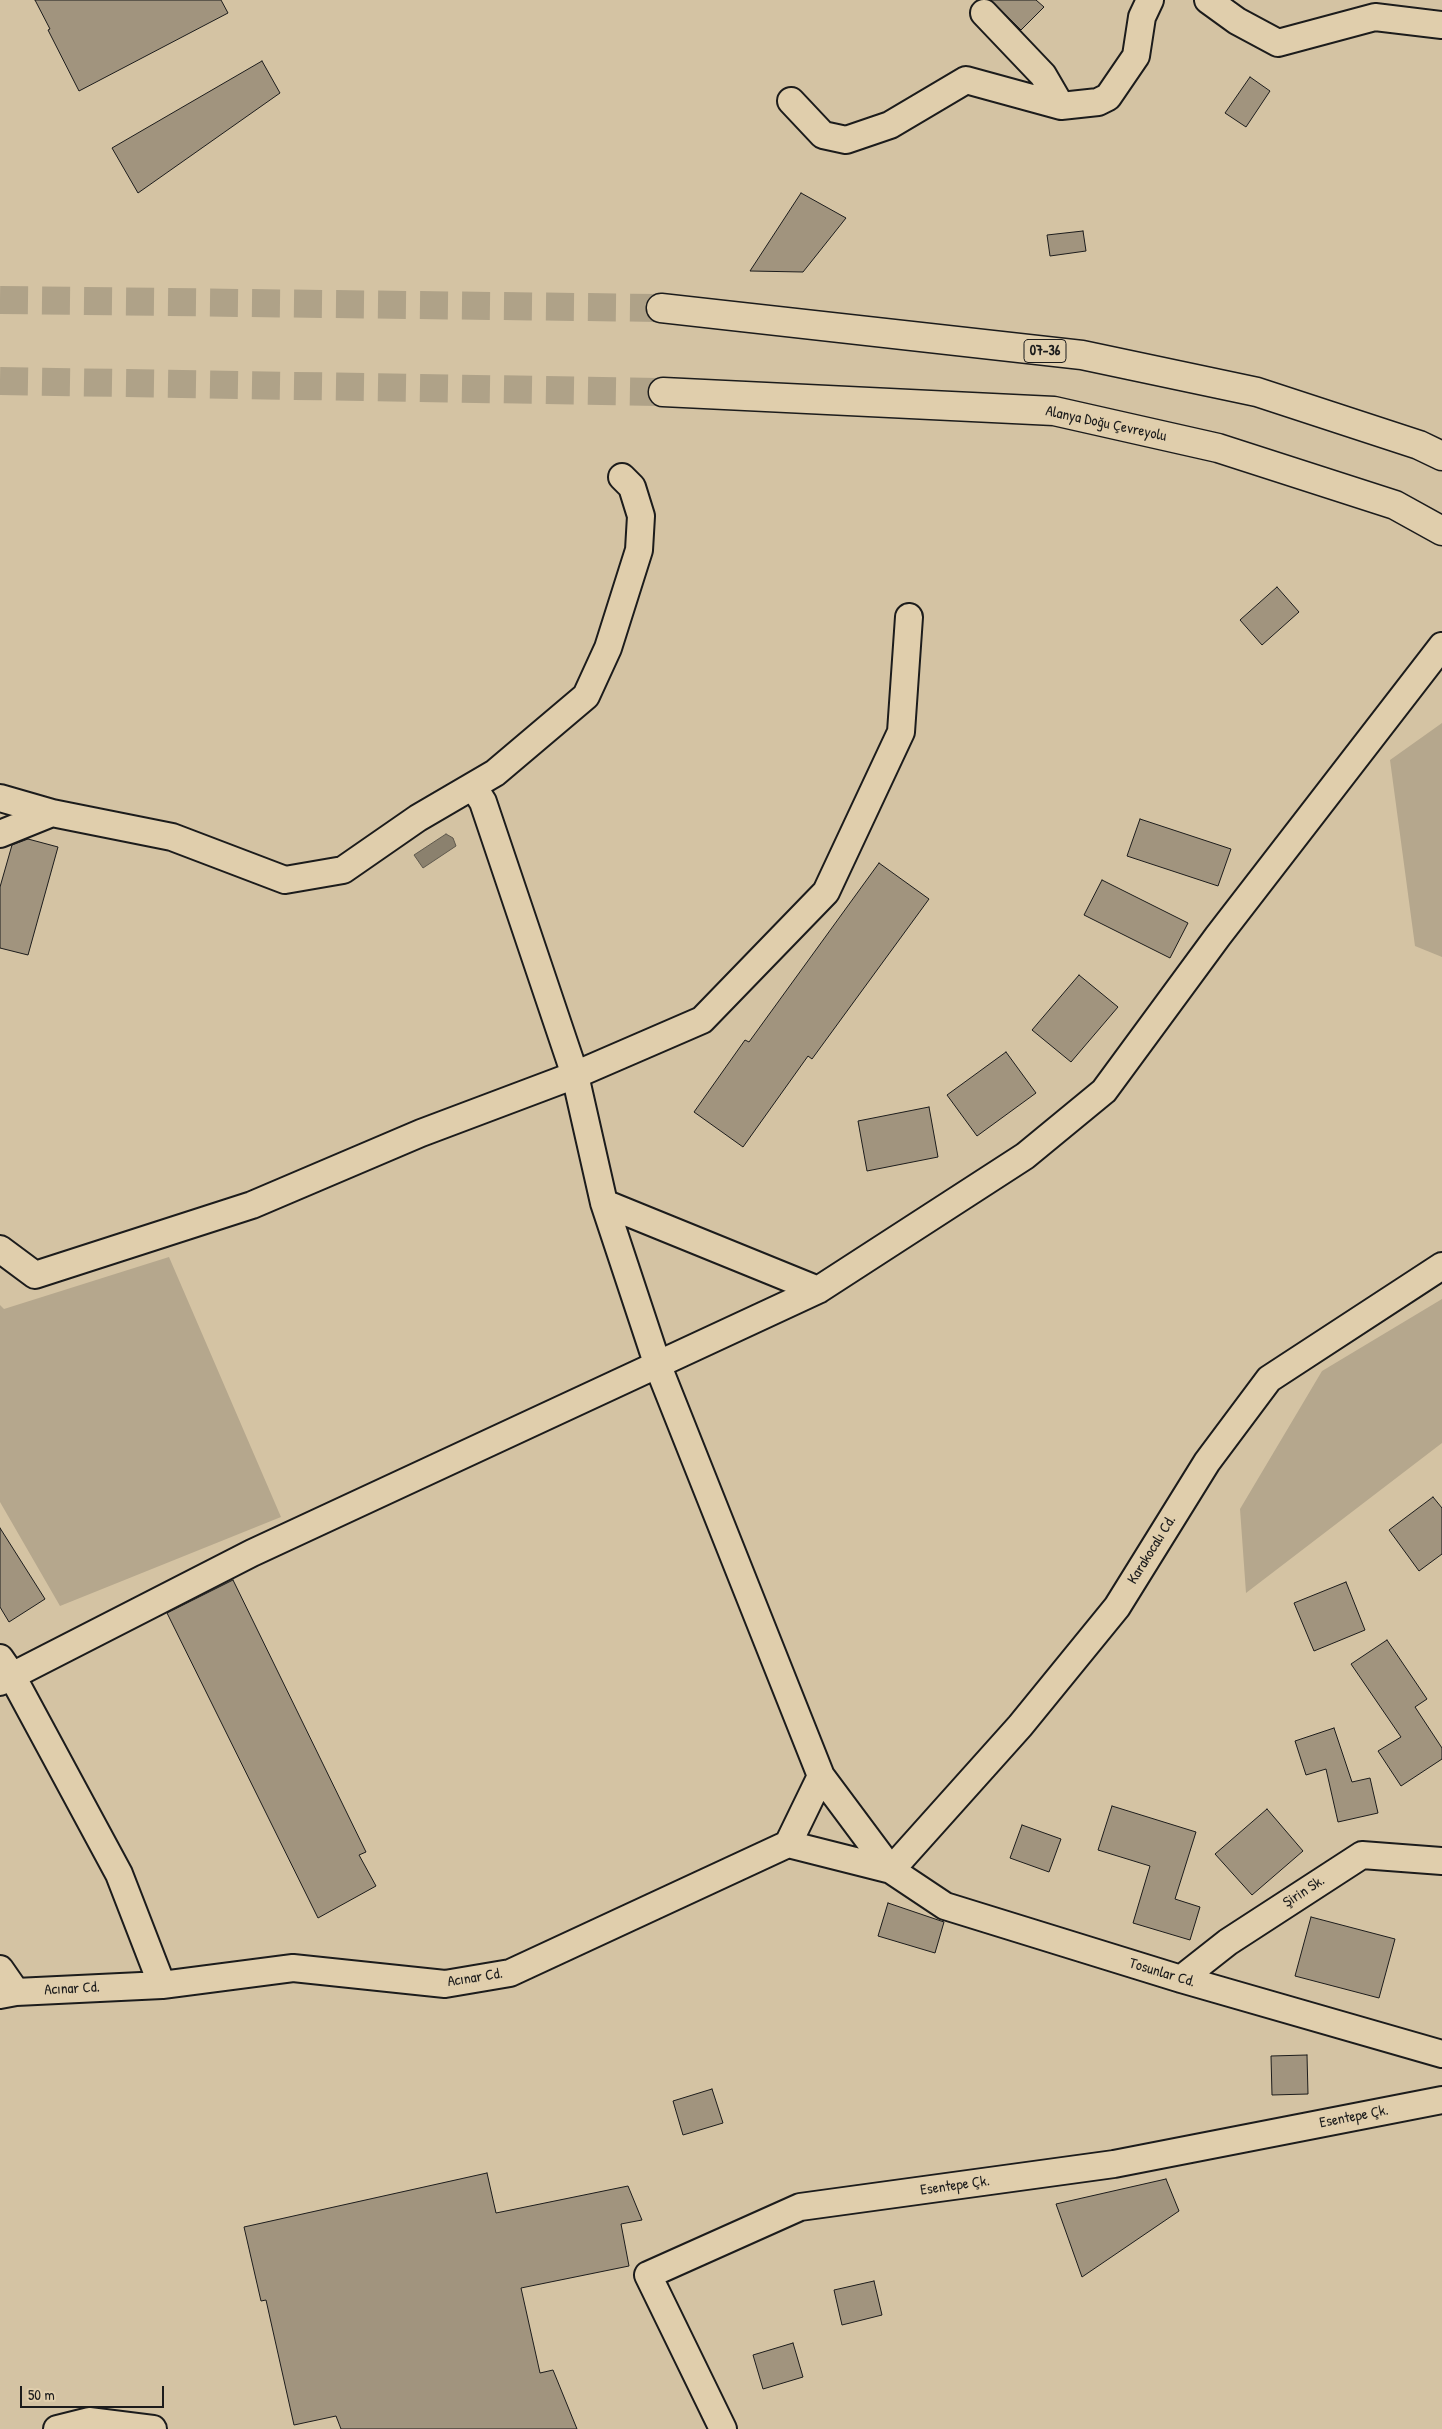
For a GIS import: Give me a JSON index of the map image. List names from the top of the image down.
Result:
{
  "streets": {
    "highway": ["07-36", "Alanya Doğu Çevreyolu"],
    "street": [
      "Karakocalı Cd.",
      "Şirin Sk.",
      "Tosunlar Cd.",
      "Acınar Cd.",
      "Esentepe Çk."
    ]
  },
  "crossings": [
    ["Karakocalı Cd.", "Tosunlar Cd."],
    ["Şirin Sk.", "Tosunlar Cd."]
  ],
  "scale_bar": "50 m"
}
